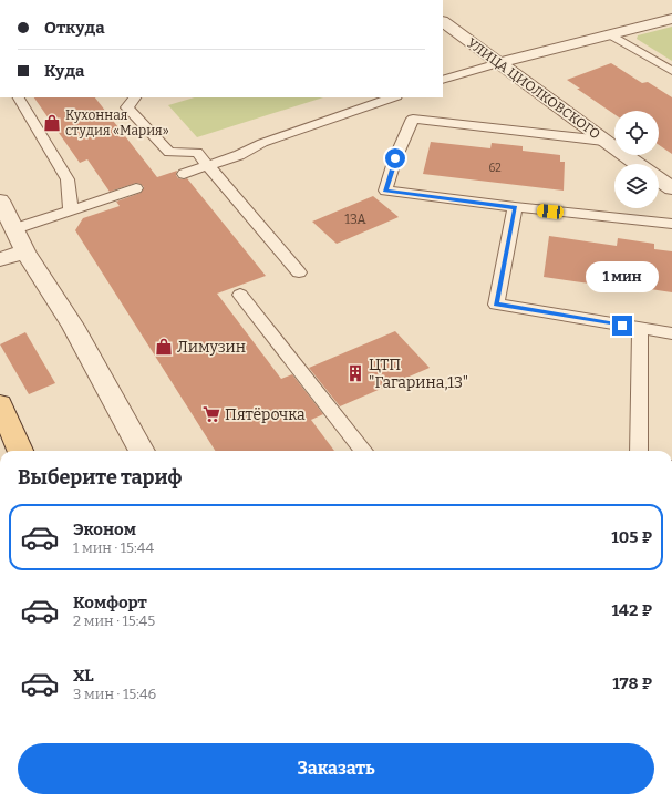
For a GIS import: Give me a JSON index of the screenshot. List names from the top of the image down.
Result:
{
  "streets": {
    "street": ["УЛИЦА ЦИОЛКОВСКОГО"]
  },
  "places": {
    "shop": ["Кухонная студия «Мария»", "Лимузин"],
    "building": ["ЦТП \"Гагарина,13\""],
    "supermarket": ["Пятёрочка"]
  },
  "house_numbers": ["62", "13А"],
  "page": {
    "banner": ["Откуда", "Куда"],
    "bubble": "1 мин",
    "heading": "Выберите тариф",
    "list": [
      {
        "name": "Эконом",
        "note": "1 мин · 15:44",
        "value": "105 ₽"
      },
      {
        "name": "Комфорт",
        "note": "2 мин · 15:45",
        "value": "142 ₽"
      },
      {
        "name": "XL",
        "note": "3 мин · 15:46",
        "value": "178 ₽"
      }
    ],
    "buttons": "Заказать"
  }
}
